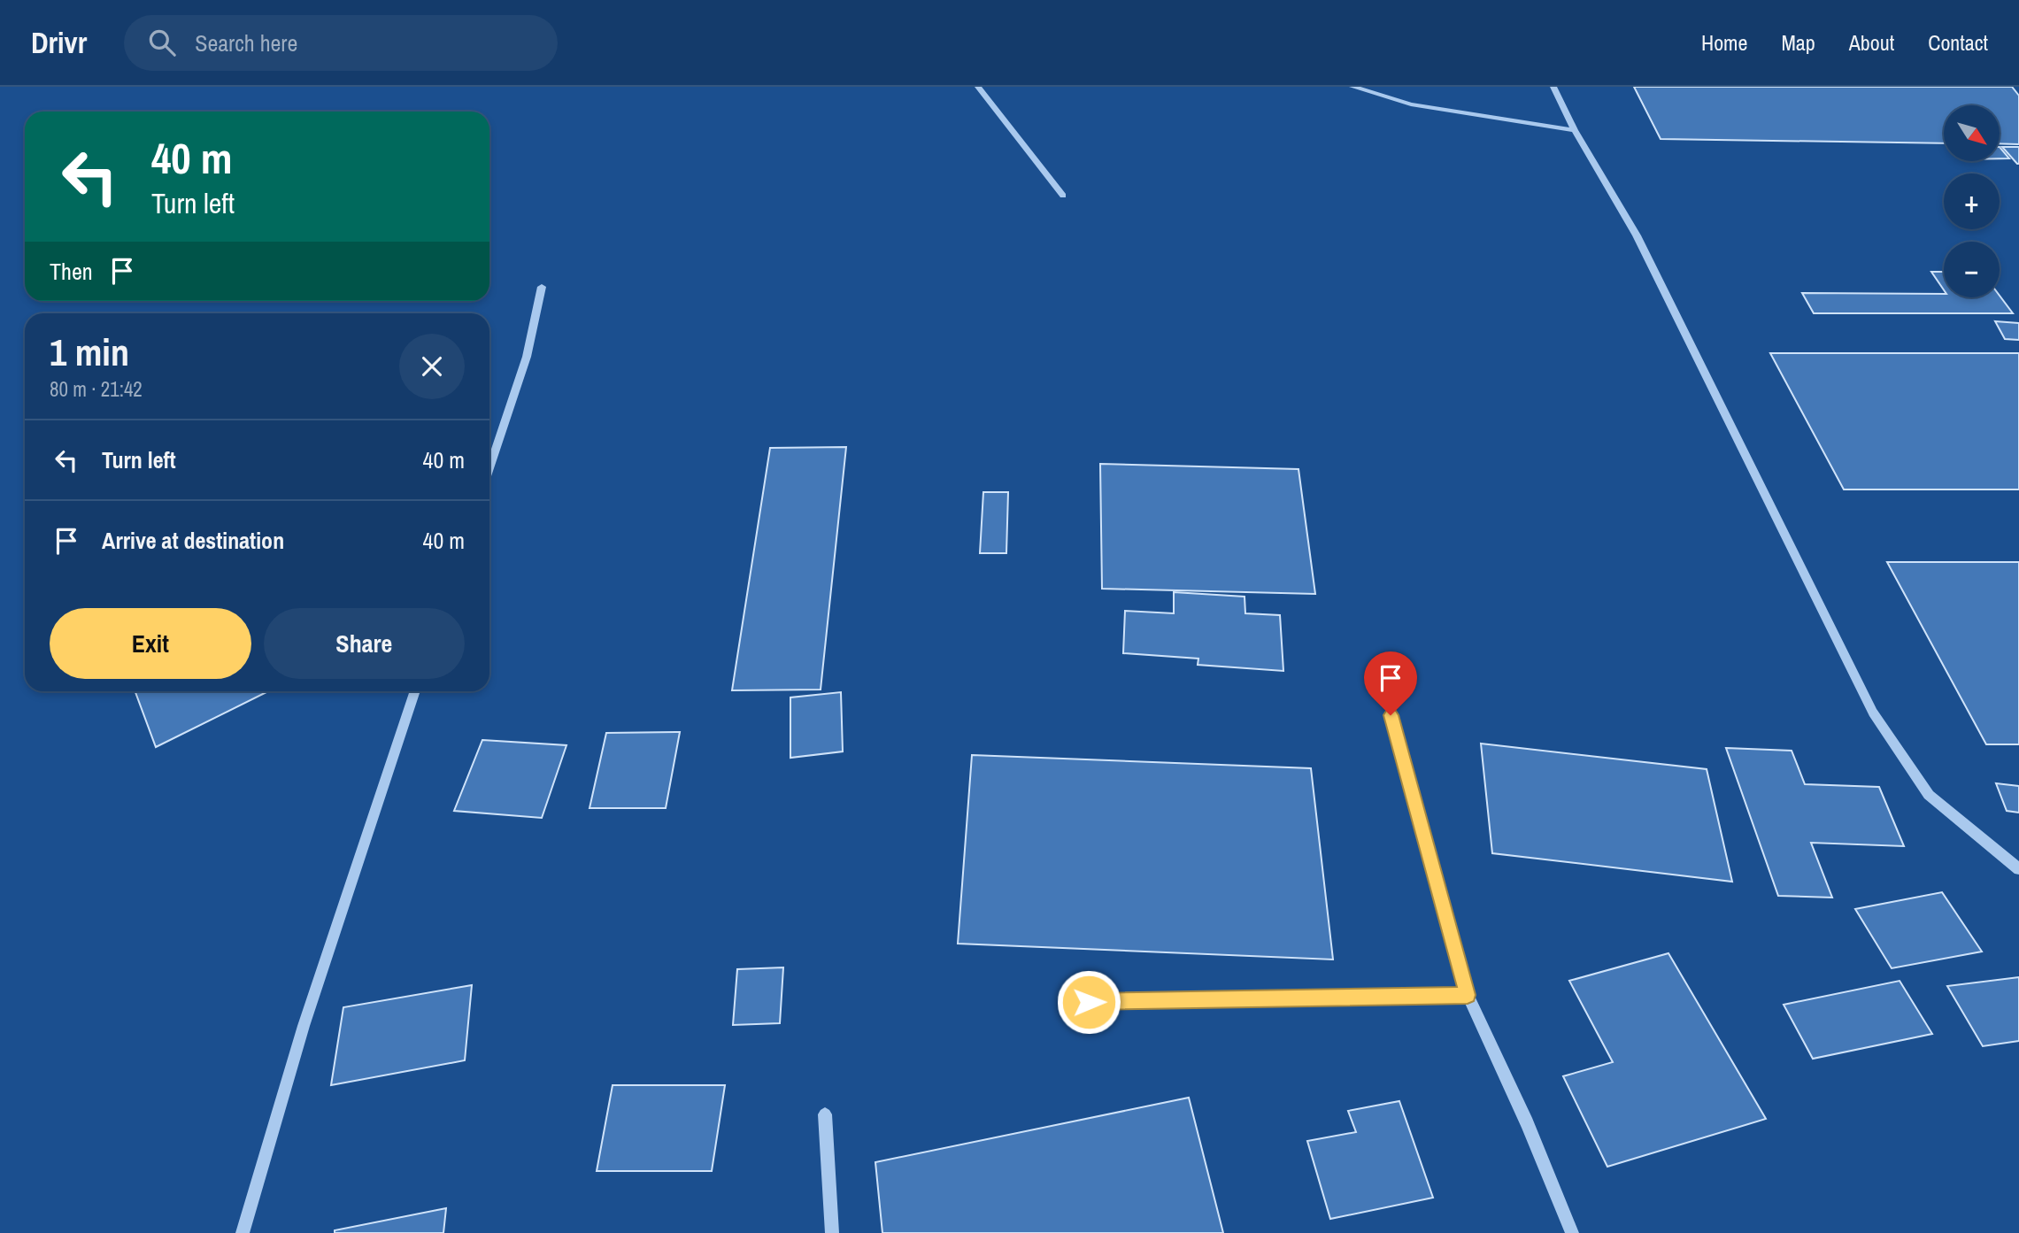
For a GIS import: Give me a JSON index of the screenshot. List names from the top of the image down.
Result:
{
  "north": "bottom right",
  "page": {
    "header": "Drivr",
    "search": "Search here",
    "nav": [
      "Home",
      "Map",
      "About",
      "Contact"
    ],
    "map_buttons": ["+", "−"],
    "turn": ["40 m", "Turn left"],
    "then": "Then",
    "heading": ["1 min", "80 m · 21:42"],
    "list": [
      {
        "name": "Turn left",
        "value": "40 m"
      },
      {
        "name": "Arrive at destination",
        "value": "40 m"
      }
    ],
    "buttons": ["Exit", "Share"]
  }
}
